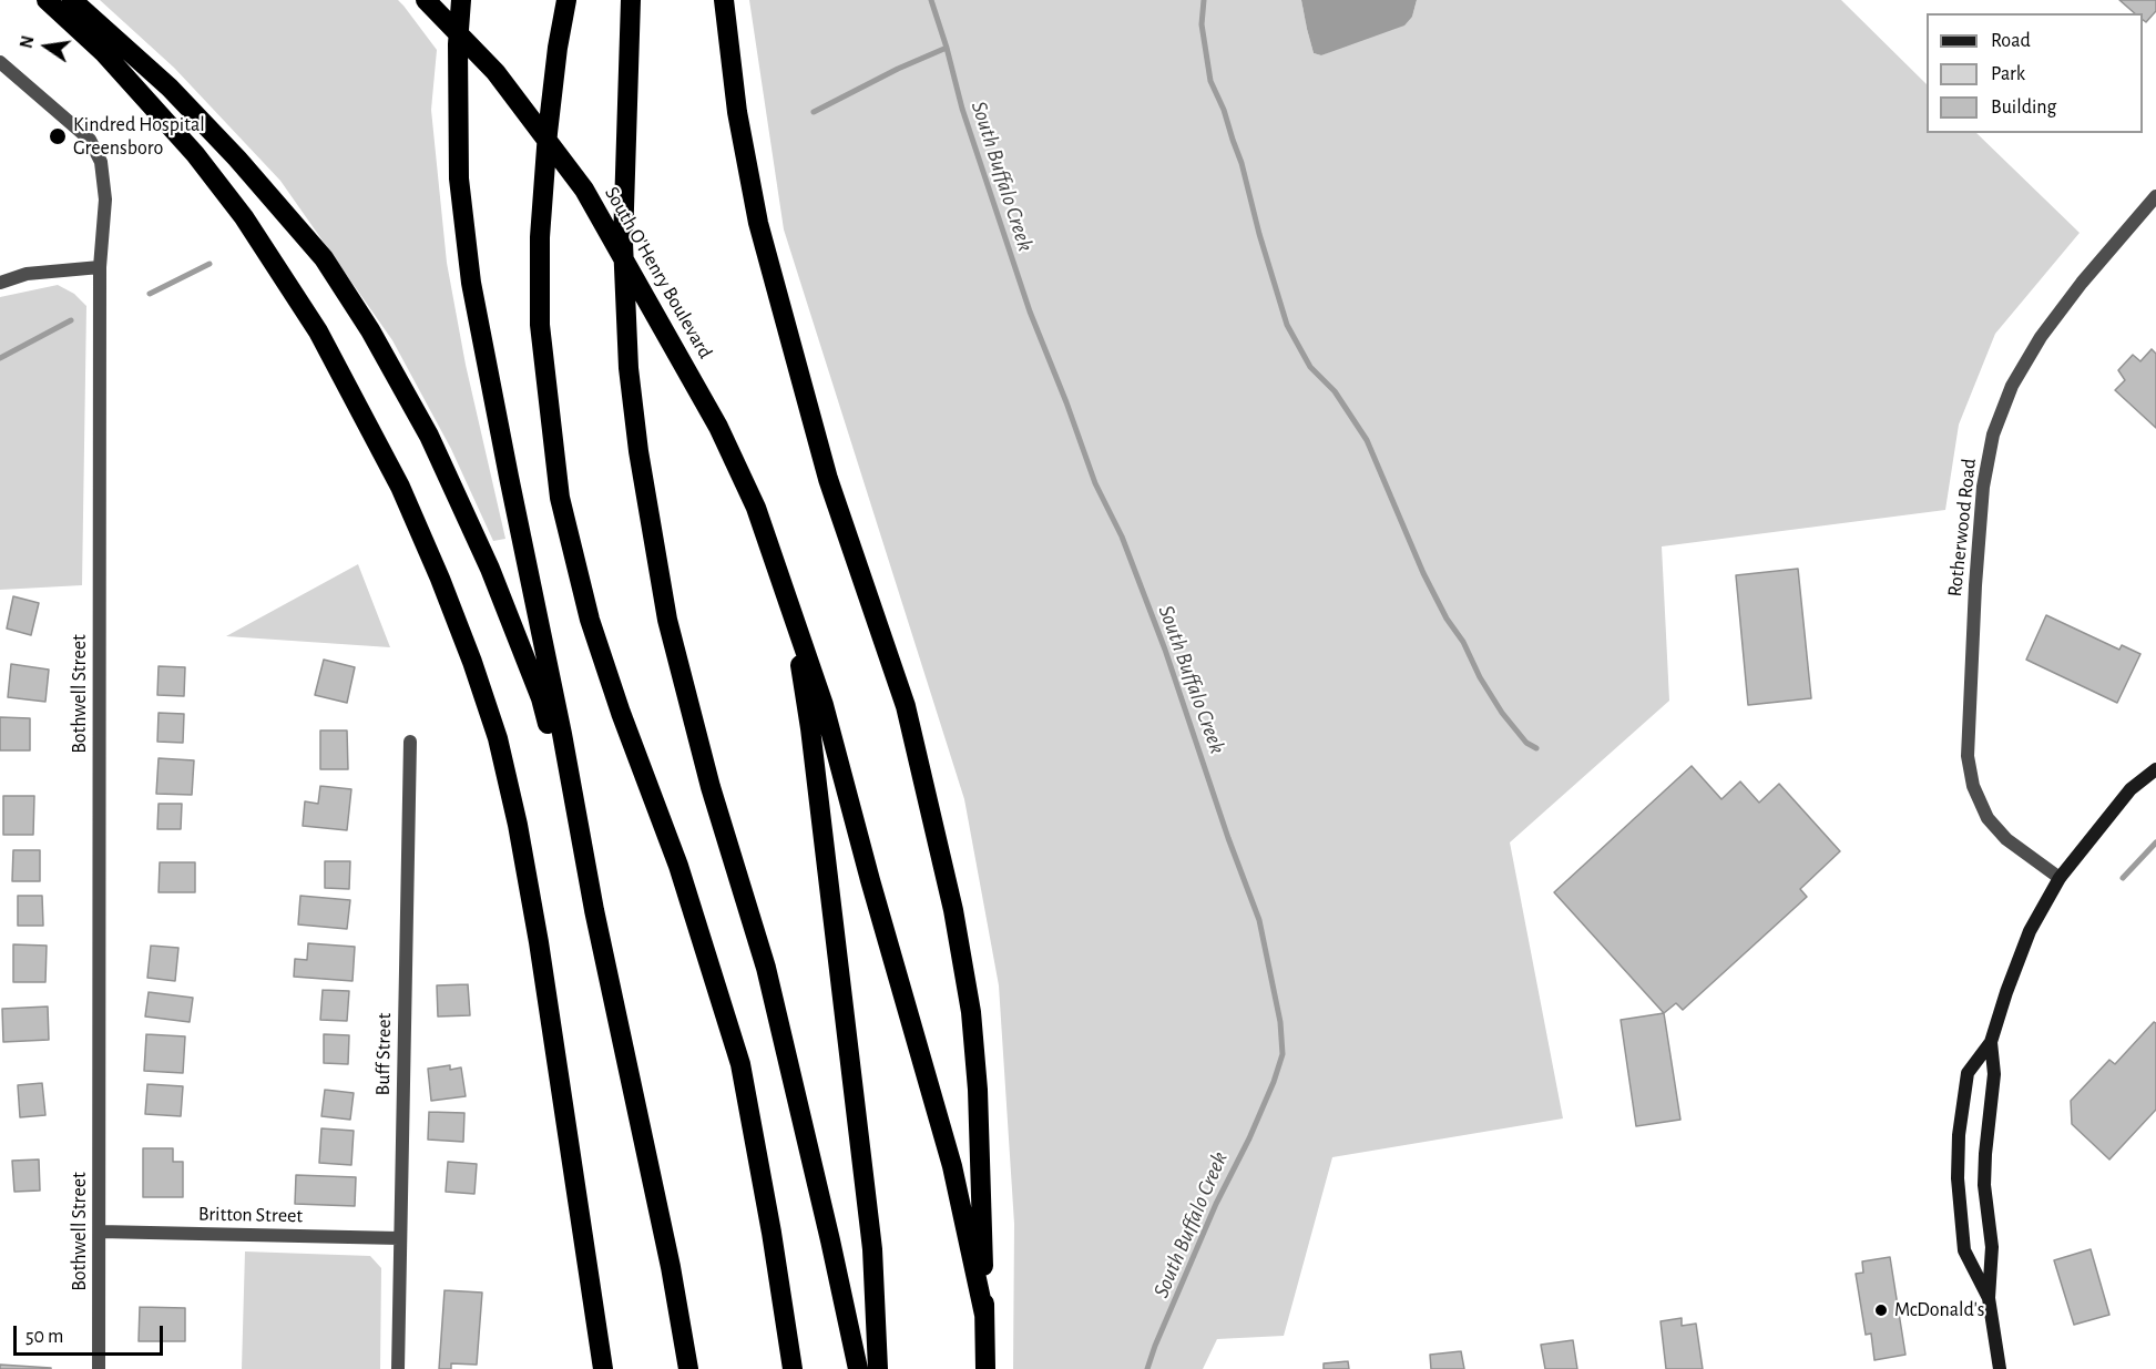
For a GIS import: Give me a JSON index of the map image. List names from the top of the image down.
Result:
{
  "streets": {
    "highway": ["South O'Henry Boulevard"],
    "street": [
      "Rotherwood Road",
      "Bothwell Street",
      "Buff Street",
      "Britton Street"
    ]
  },
  "crossings": [
    ["Bothwell Street", "Britton Street"],
    ["Buff Street", "Britton Street"]
  ],
  "water": ["South Buffalo Creek"],
  "places": ["Kindred Hospital Greensboro", "McDonald's"],
  "legend": ["Road", "Park", "Building"],
  "scale_bar": "50 m",
  "north": "left"
}
